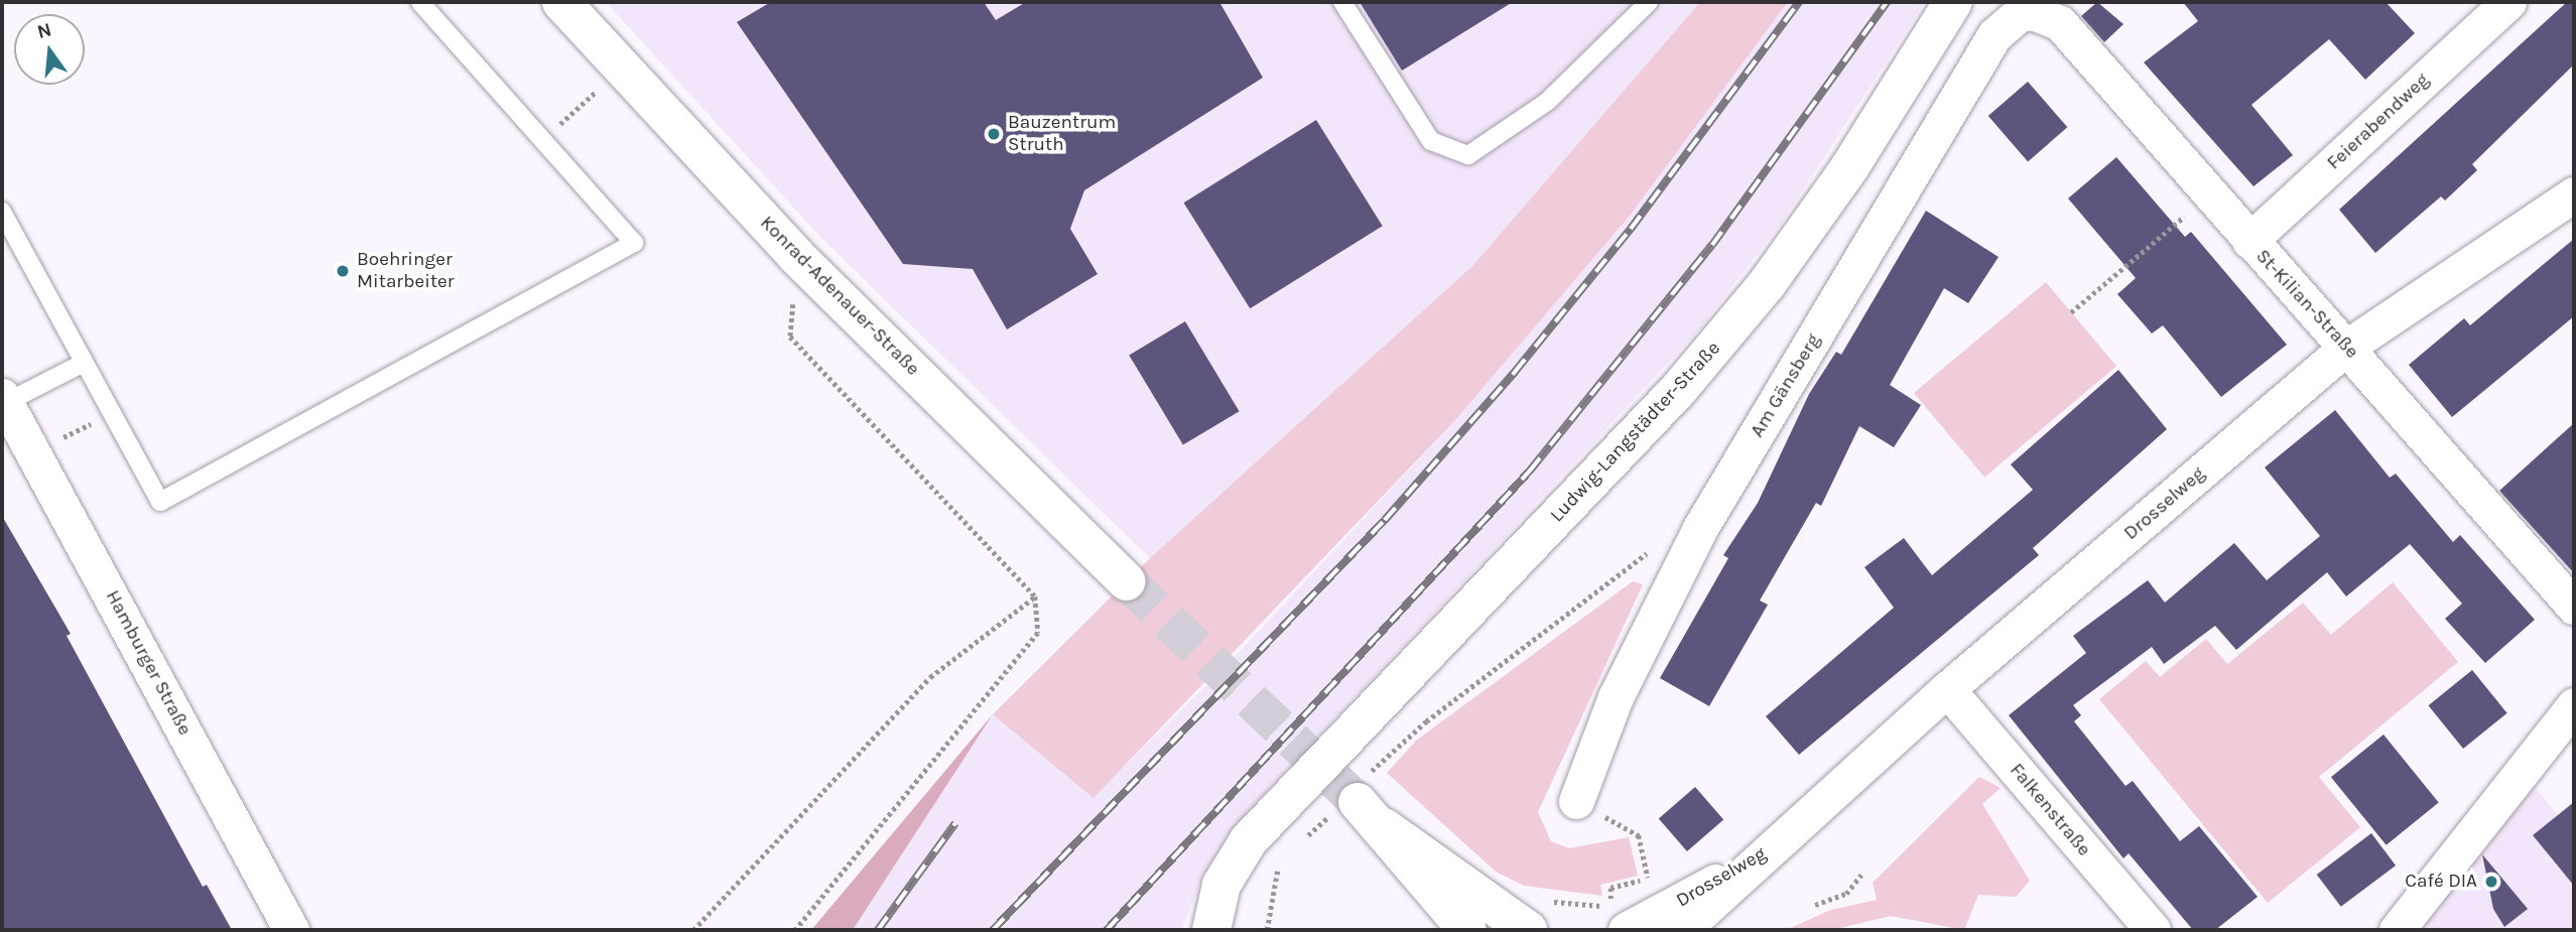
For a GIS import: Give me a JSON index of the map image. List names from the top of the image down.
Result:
{
  "streets": {
    "main road": ["Konrad-Adenauer-Straße", "Ludwig-Langstädter-Straße"],
    "street": [
      "Feierabendweg",
      "St-Kilian-Straße",
      "Am Gänsberg",
      "Drosselweg",
      "Hamburger Straße",
      "Falkenstraße"
    ]
  },
  "crossings": [
    ["Feierabendweg", "St-Kilian-Straße"],
    ["St-Kilian-Straße", "Am Gänsberg"],
    ["St-Kilian-Straße", "Drosselweg"],
    ["Drosselweg", "Falkenstraße"]
  ],
  "places": ["Bauzentrum Struth", "Boehringer Mitarbeiter", "Café DIA"],
  "north": "top"
}
